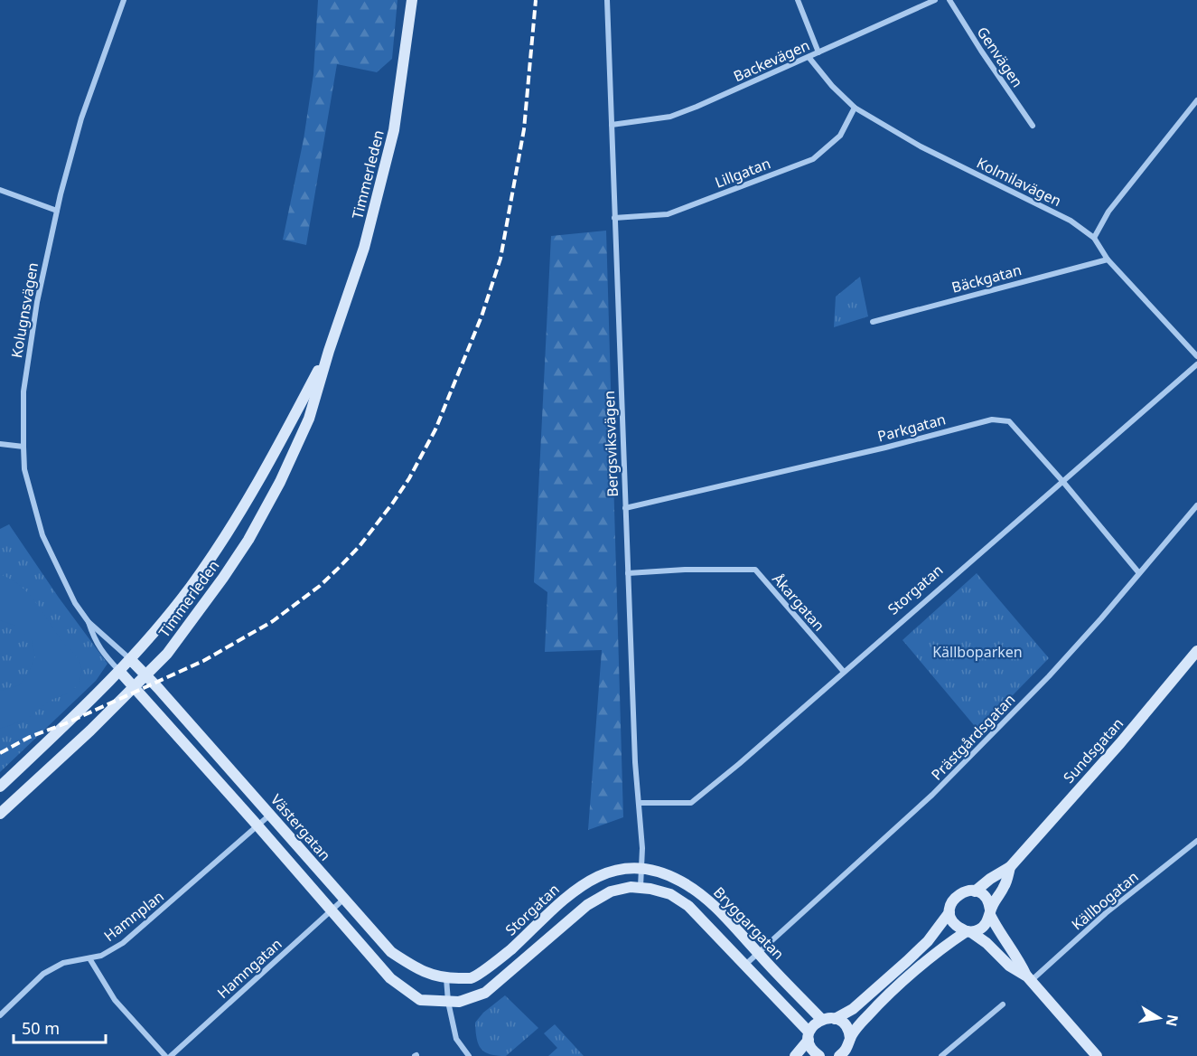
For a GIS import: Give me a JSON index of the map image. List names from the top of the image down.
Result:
{
  "streets": {
    "main road": [
      "Timmerleden",
      "Storgatan",
      "Sundsgatan",
      "Västergatan",
      "Bryggargatan"
    ],
    "street": [
      "Genvägen",
      "Backevägen",
      "Lillgatan",
      "Kolmilavägen",
      "Bäckgatan",
      "Kolugnsvägen",
      "Parkgatan",
      "Bergsviksvägen",
      "Åkargatan",
      "Prästgårdsgatan",
      "Källbogatan",
      "Hamnplan",
      "Hamngatan"
    ]
  },
  "crossings": [
    ["Backevägen", "Kolmilavägen"],
    ["Backevägen", "Bergsviksvägen"],
    ["Lillgatan", "Kolmilavägen"],
    ["Lillgatan", "Bergsviksvägen"],
    ["Timmerleden", "Kolugnsvägen"],
    ["Timmerleden", "Västergatan"],
    ["Kolmilavägen", "Bäckgatan"],
    ["Kolugnsvägen", "Västergatan"],
    ["Parkgatan", "Bergsviksvägen"],
    ["Parkgatan", "Storgatan"],
    ["Parkgatan", "Prästgårdsgatan"],
    ["Bergsviksvägen", "Storgatan"],
    ["Bergsviksvägen", "Åkargatan"],
    ["Bergsviksvägen", "Bryggargatan"],
    ["Storgatan", "Åkargatan"],
    ["Storgatan", "Västergatan"],
    ["Storgatan", "Bryggargatan"],
    ["Prästgårdsgatan", "Bryggargatan"],
    ["Sundsgatan", "Bryggargatan"],
    ["Västergatan", "Hamnplan"],
    ["Västergatan", "Hamngatan"]
  ],
  "parks": ["Källboparken"],
  "scale_bar": "50 m",
  "north": "right"
}
